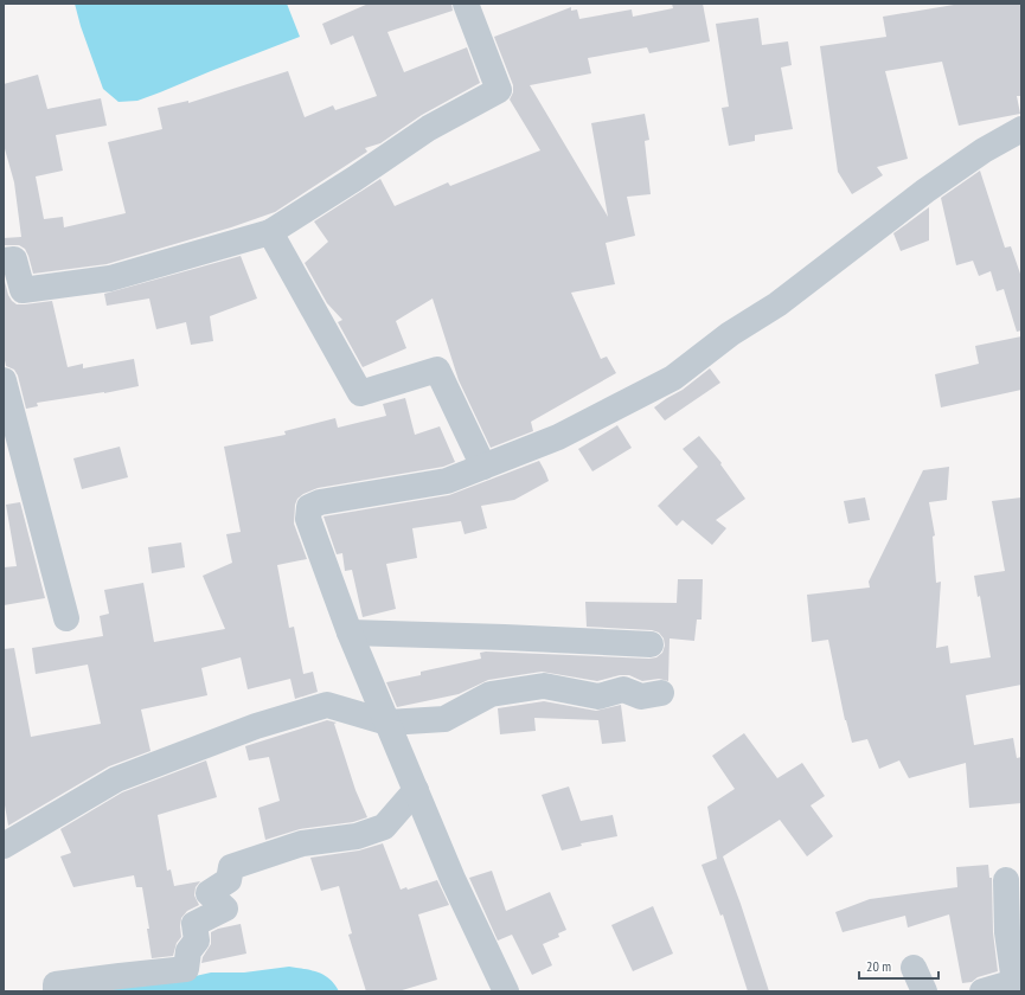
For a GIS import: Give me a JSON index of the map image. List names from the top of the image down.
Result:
{
  "scale_bar": "20 m"
}
